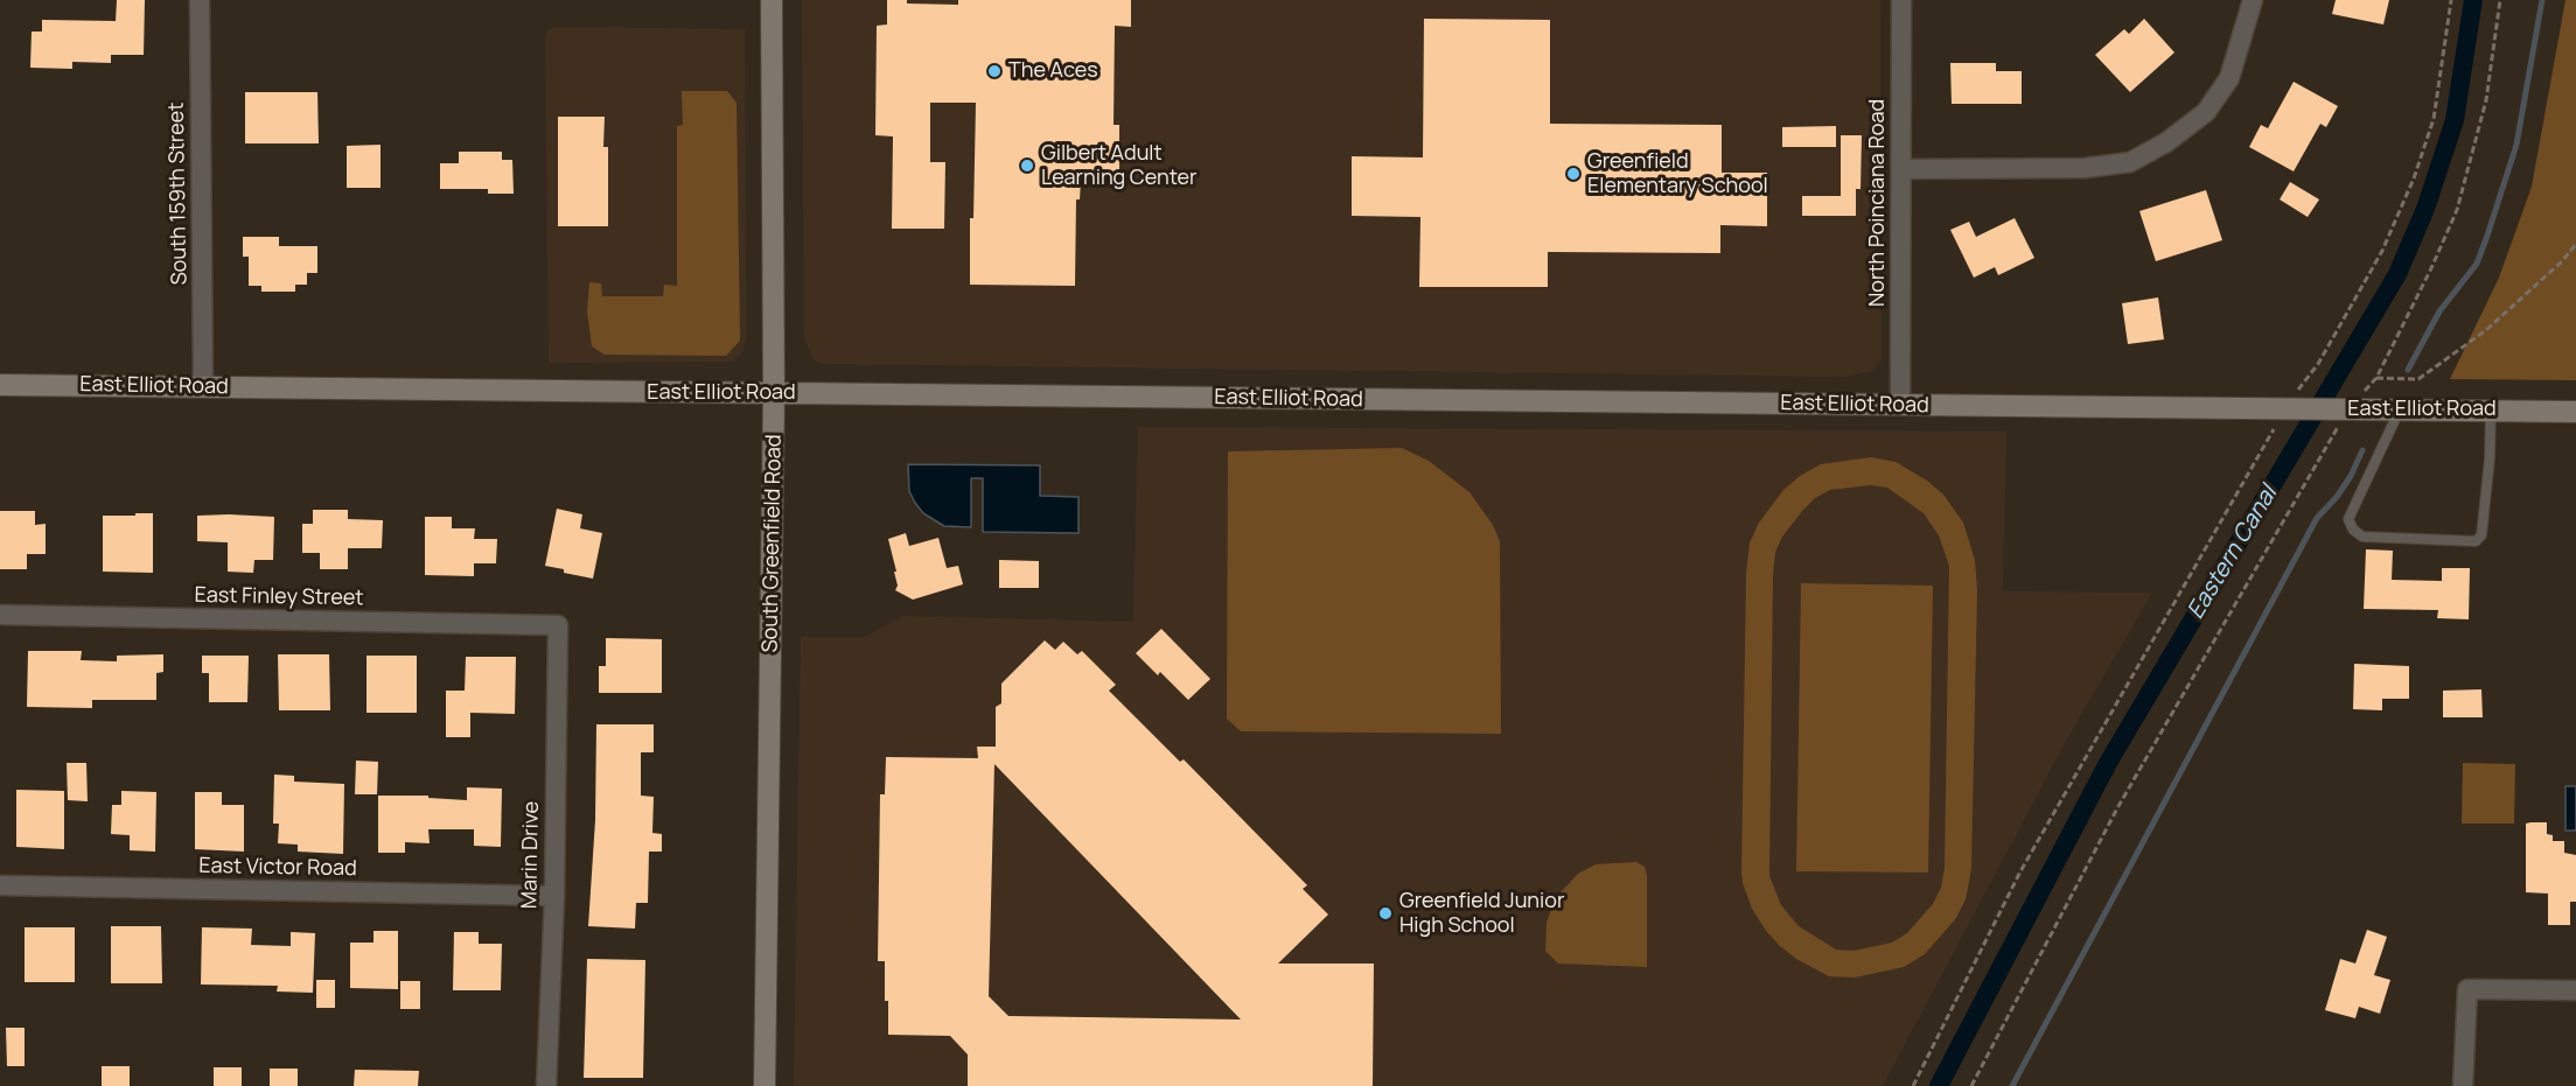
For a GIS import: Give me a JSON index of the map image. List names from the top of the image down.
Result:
{
  "streets": {
    "main road": ["East Elliot Road", "South Greenfield Road"],
    "street": [
      "South 159th Street",
      "North Poinciana Road",
      "East Finley Street",
      "Marin Drive",
      "East Victor Road"
    ]
  },
  "crossings": [
    ["South 159th Street", "East Elliot Road"],
    ["North Poinciana Road", "East Elliot Road"],
    ["East Elliot Road", "South Greenfield Road"],
    ["East Finley Street", "Marin Drive"],
    ["Marin Drive", "East Victor Road"]
  ],
  "water": ["Eastern Canal"],
  "places": [
    "The Aces",
    "Gilbert Adult Learning Center",
    "Greenfield Elementary School",
    "Greenfield Junior High School"
  ]
}
